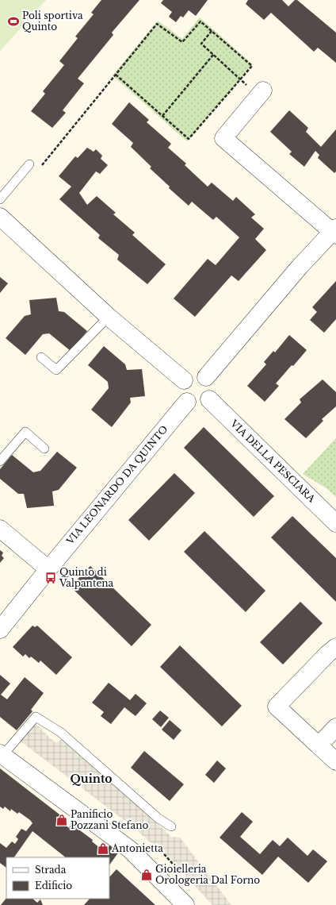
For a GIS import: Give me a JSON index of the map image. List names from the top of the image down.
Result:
{
  "streets": {
    "street": ["VIA DELLA PESCIARA", "VIA LEONARDO DA QUINTO"]
  },
  "crossings": [
    ["VIA DELLA PESCIARA", "VIA LEONARDO DA QUINTO"]
  ],
  "districts": ["Quinto"],
  "places": {
    "sports": ["Poli sportiva Quinto"],
    "bus stop": ["Quinto di Valpantena"],
    "shop": ["Panificio Pozzani Stefano", "Antonietta", "Gioielleria Orologeria Dal Forno"]
  },
  "legend": ["Strada", "Edificio"]
}
